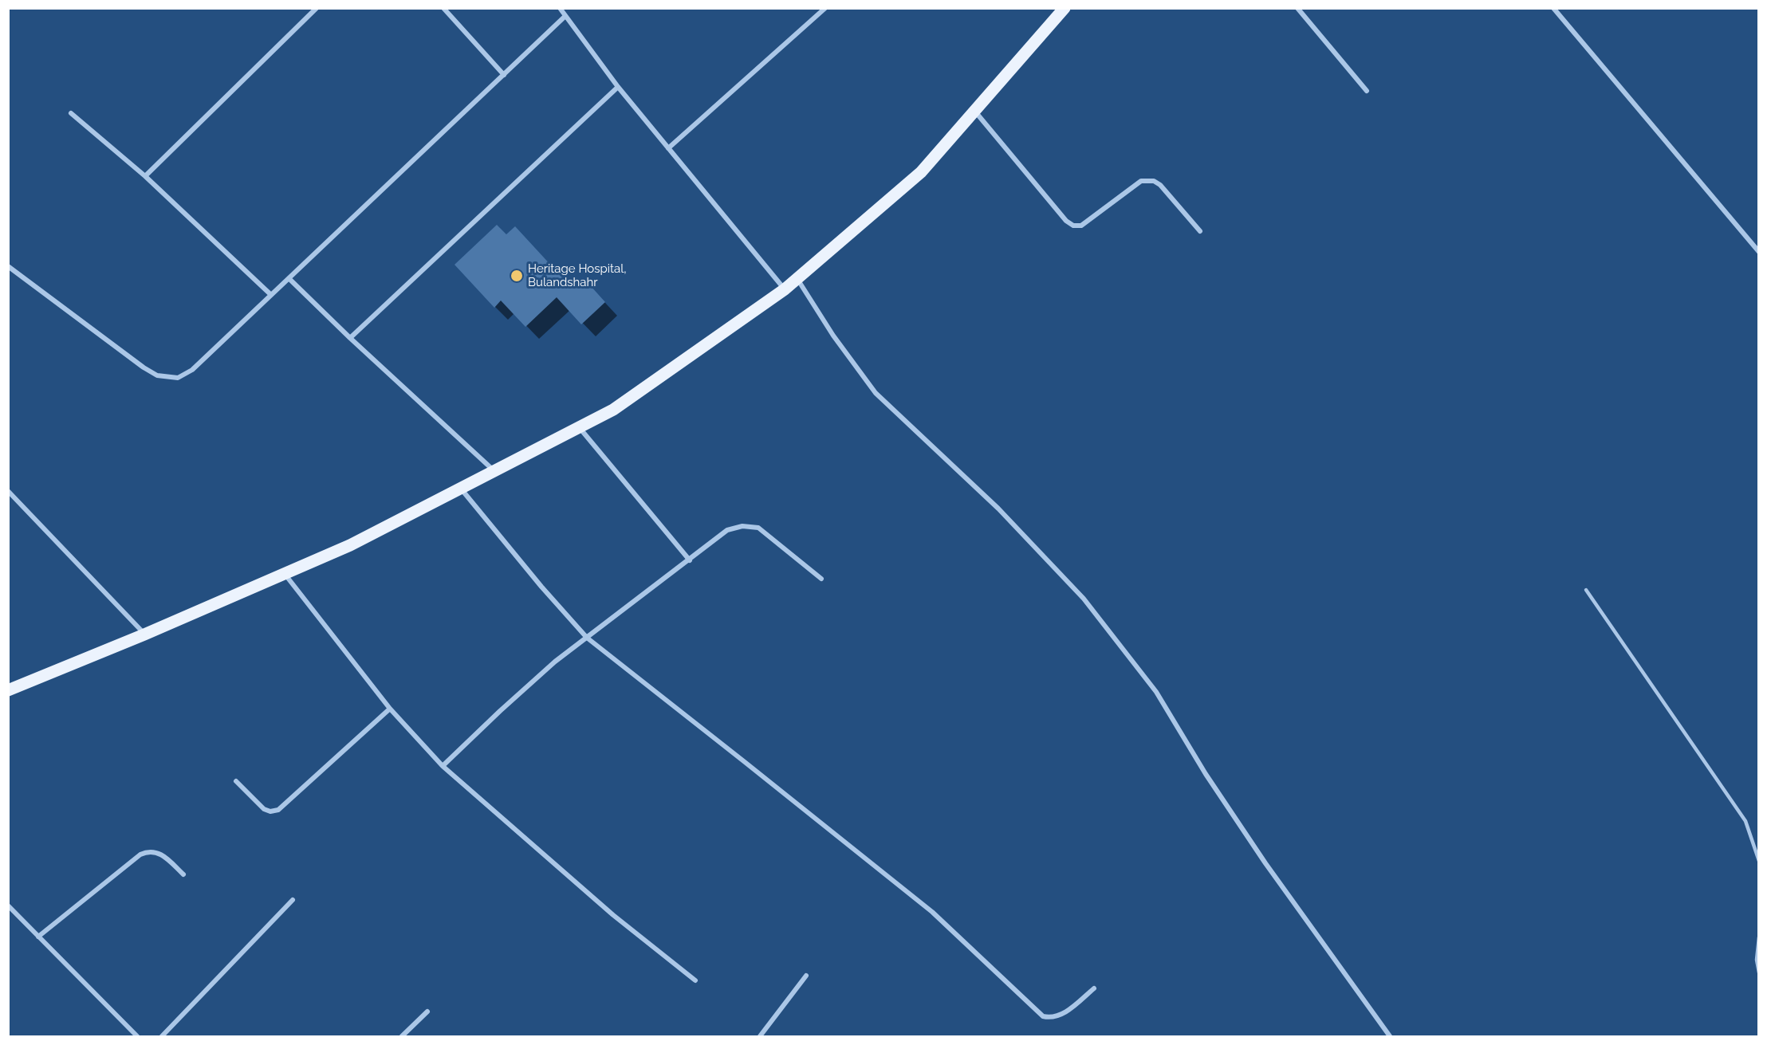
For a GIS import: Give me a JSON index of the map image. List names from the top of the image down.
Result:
{
  "places": ["Heritage Hospital, Bulandshahr"]
}
